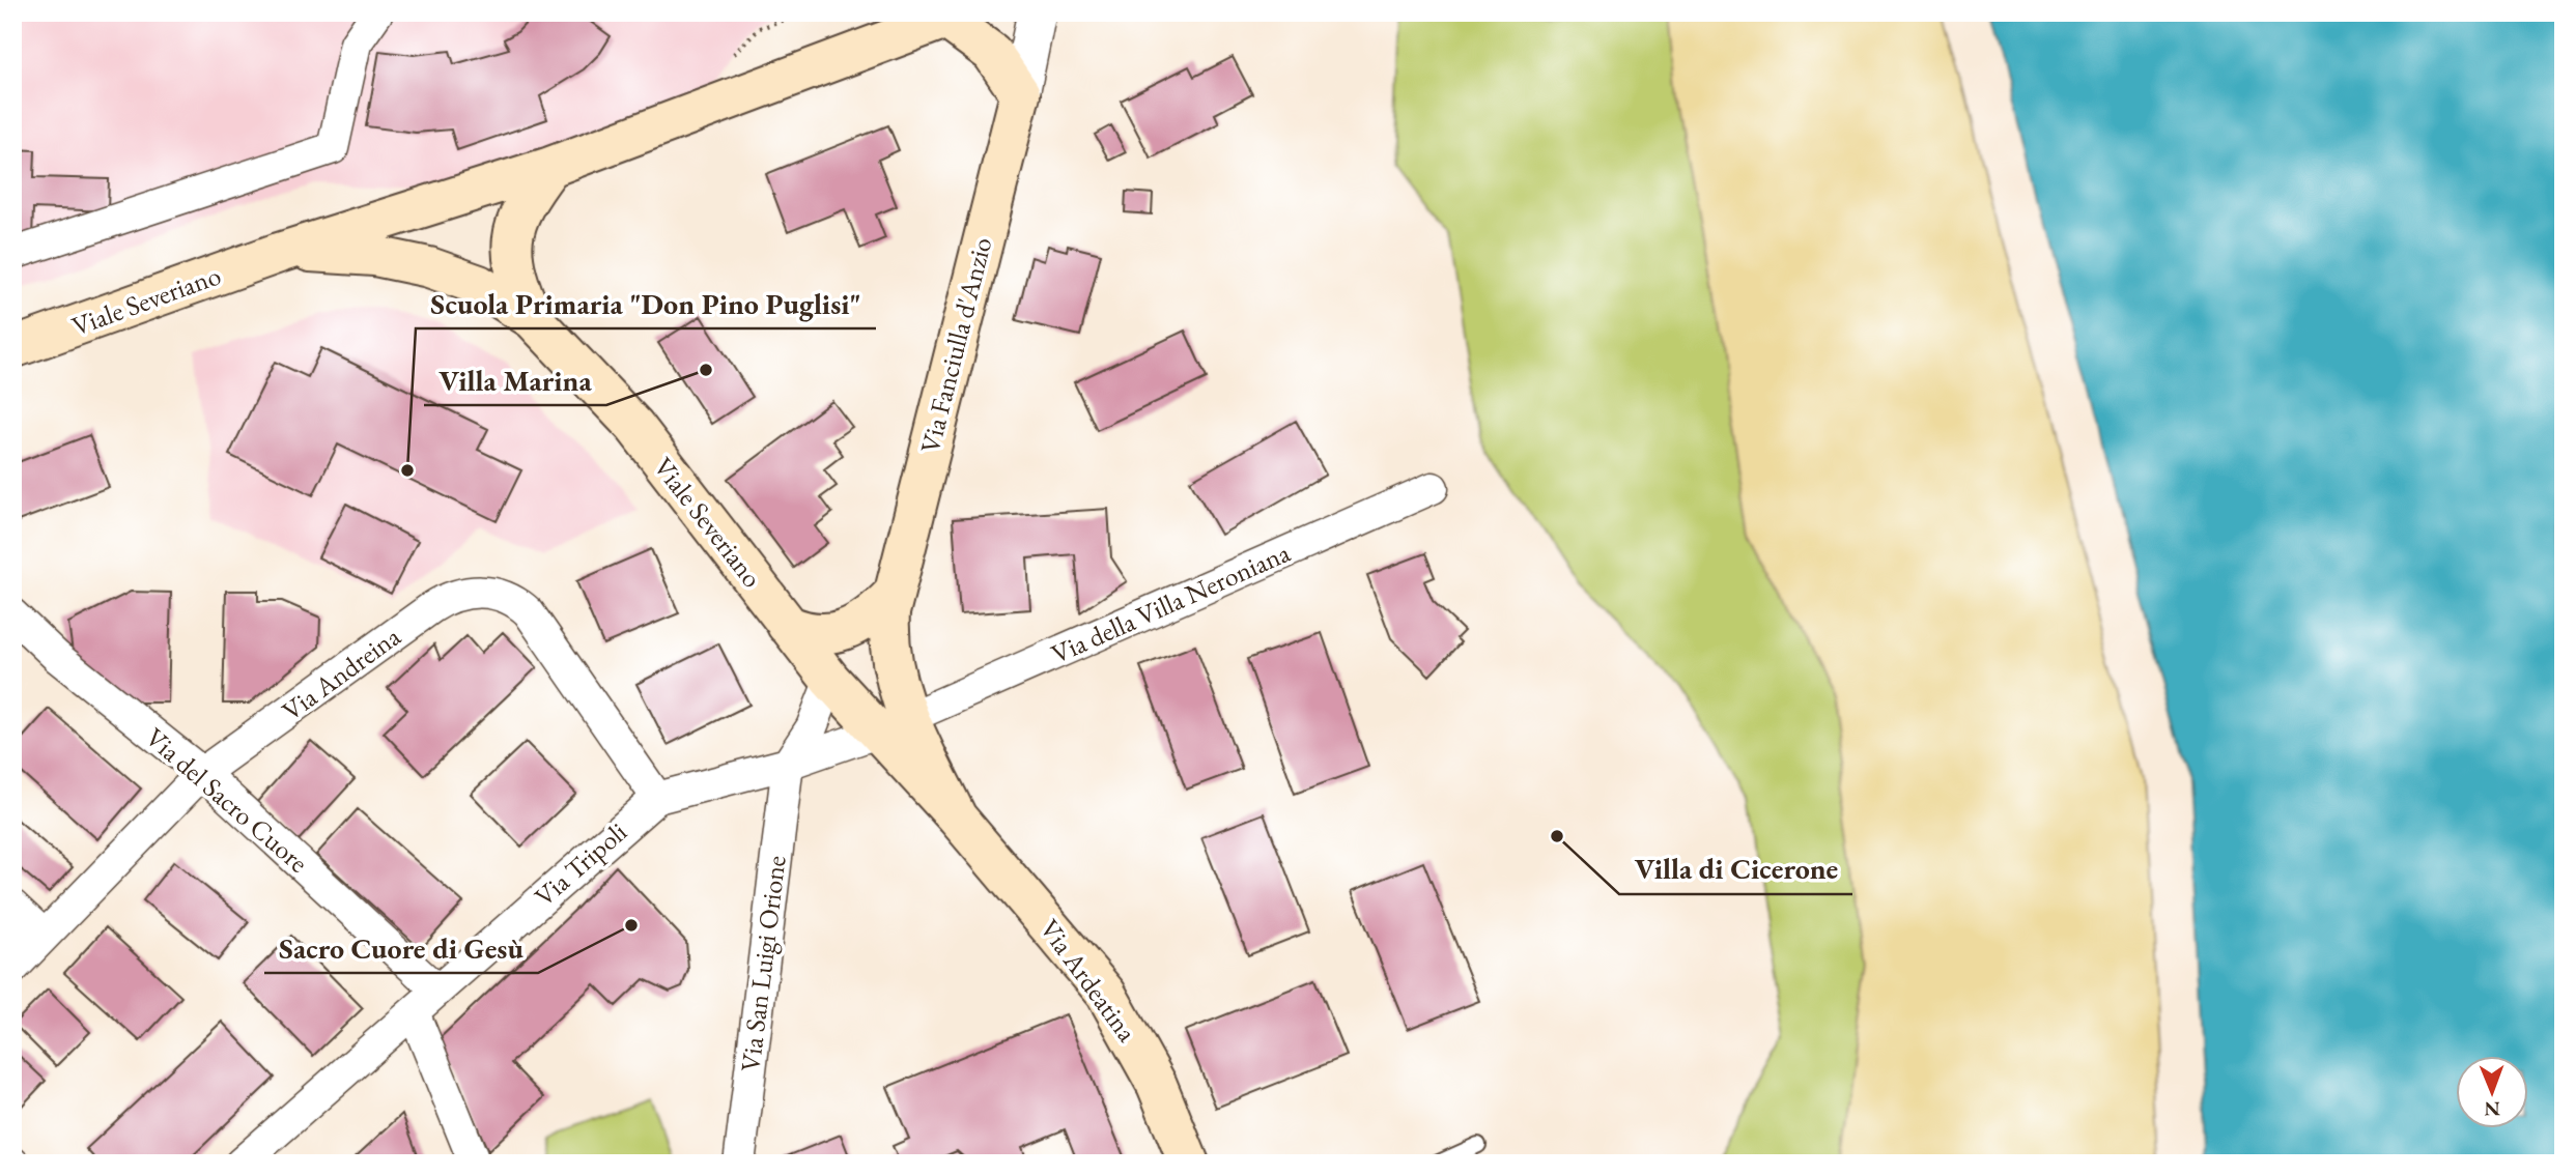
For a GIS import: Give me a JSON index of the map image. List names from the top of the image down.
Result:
{
  "streets": {
    "main road": ["Viale Severiano", "Via Fanciulla d'Anzio", "Via Ardeatina"],
    "street": [
      "Via della Villa Neroniana",
      "Via Andreina",
      "Via del Sacro Cuore",
      "Via Tripoli",
      "Via San Luigi Orione"
    ]
  },
  "crossings": [
    ["Viale Severiano", "Via Fanciulla d'Anzio"],
    ["Viale Severiano", "Via della Villa Neroniana"],
    ["Viale Severiano", "Via Tripoli"],
    ["Viale Severiano", "Via Ardeatina"],
    ["Via Fanciulla d'Anzio", "Via della Villa Neroniana"],
    ["Via Fanciulla d'Anzio", "Via Tripoli"],
    ["Via Fanciulla d'Anzio", "Via Ardeatina"],
    ["Via della Villa Neroniana", "Via Tripoli"],
    ["Via della Villa Neroniana", "Via Ardeatina"],
    ["Via Andreina", "Via del Sacro Cuore"],
    ["Via Andreina", "Via Tripoli"],
    ["Via del Sacro Cuore", "Via Tripoli"],
    ["Via Tripoli", "Via San Luigi Orione"],
    ["Via Tripoli", "Via Ardeatina"]
  ],
  "places": [
    "Villa Marina",
    "Scuola Primaria \"Don Pino Puglisi\"",
    "Villa di Cicerone",
    "Sacro Cuore di Gesù"
  ],
  "north": "bottom"
}
